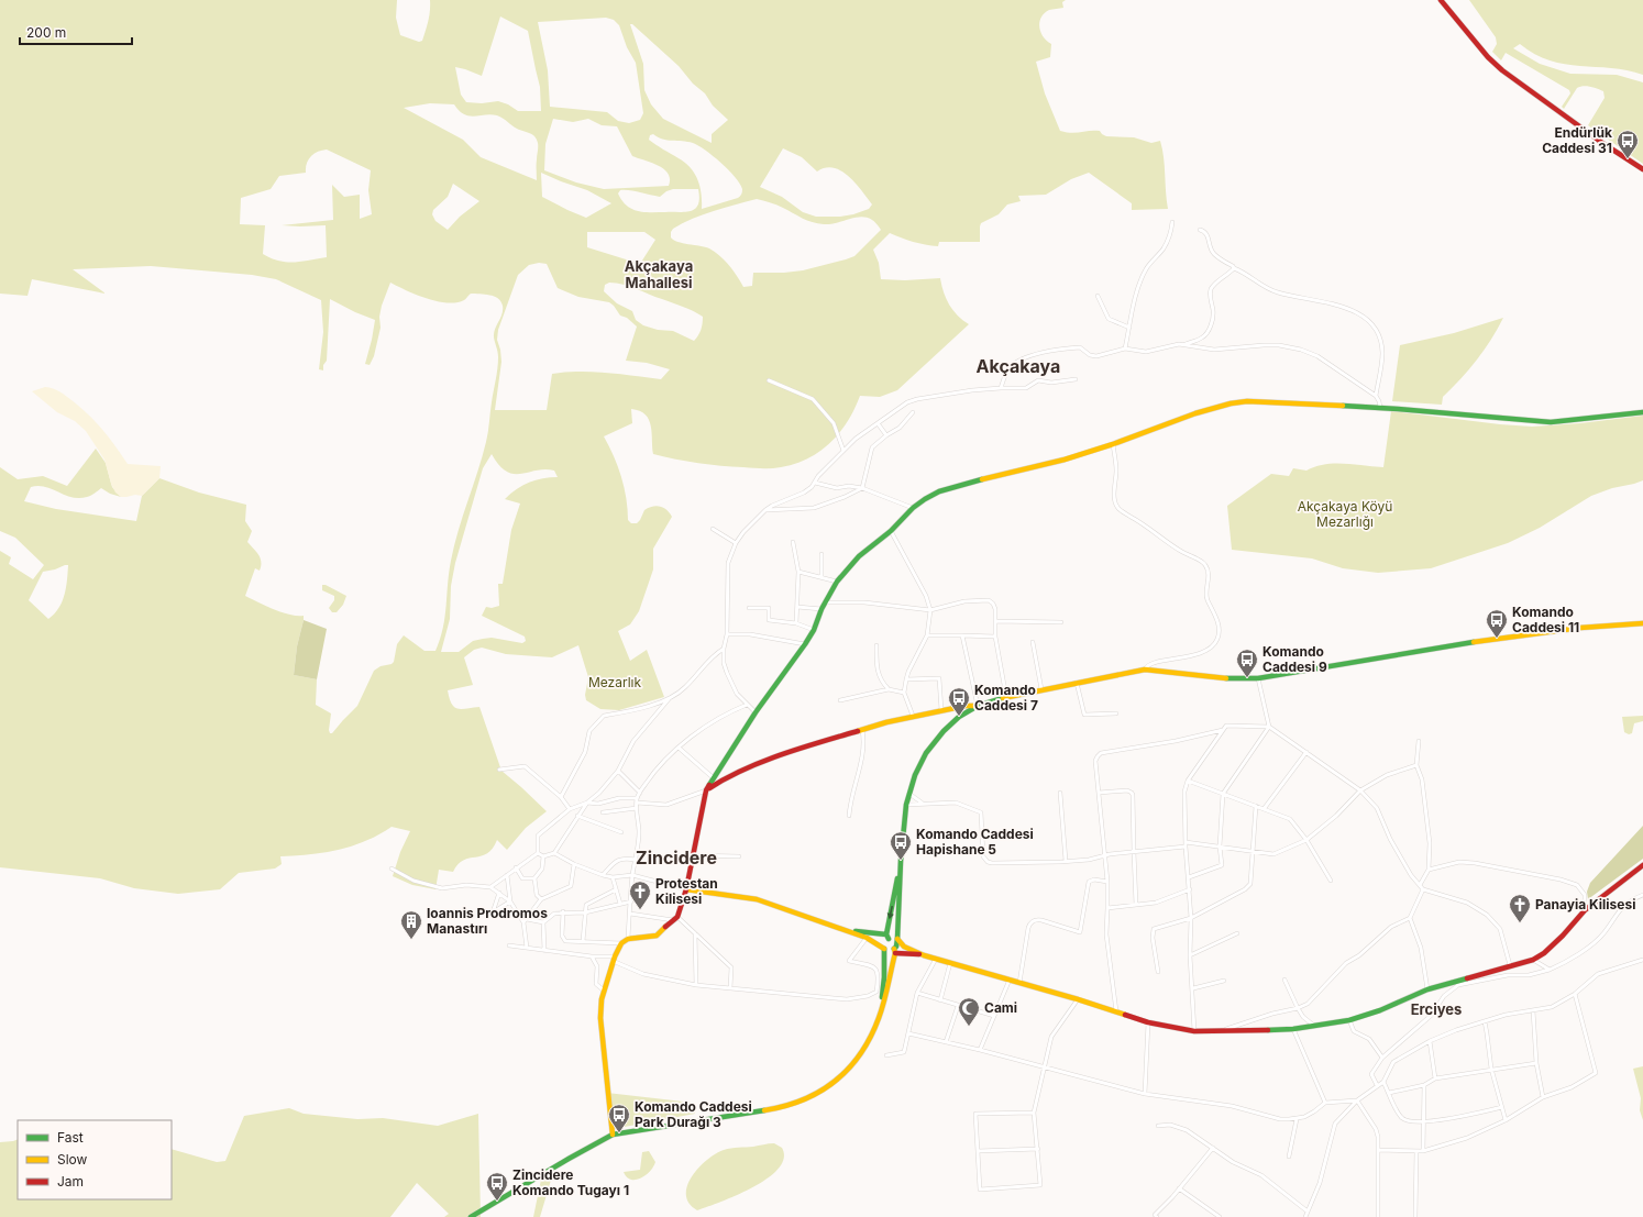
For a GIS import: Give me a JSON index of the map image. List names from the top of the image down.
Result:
{
  "districts": [
    "Akçakaya Mahallesi",
    "Akçakaya",
    "Zincidere",
    "Erciyes"
  ],
  "parks": ["Akçakaya Köyü Mezarlığı", "Mezarlık"],
  "places": {
    "bus stop": [
      "Endürlük Caddesi 31",
      "Komando Caddesi 11",
      "Komando Caddesi 9",
      "Komando Caddesi 7",
      "Komando Caddesi Hapishane 5",
      "Komando Caddesi Park Durağı 3",
      "Zincidere Komando Tugayı 1"
    ],
    "church": ["Protestan Kilisesi", "Panayia Kilisesi"],
    "building": ["Ioannis Prodromos Manastırı"],
    "mosque": ["Cami"]
  },
  "legend": ["Fast", "Slow", "Jam"],
  "scale_bar": "200 m"
}
